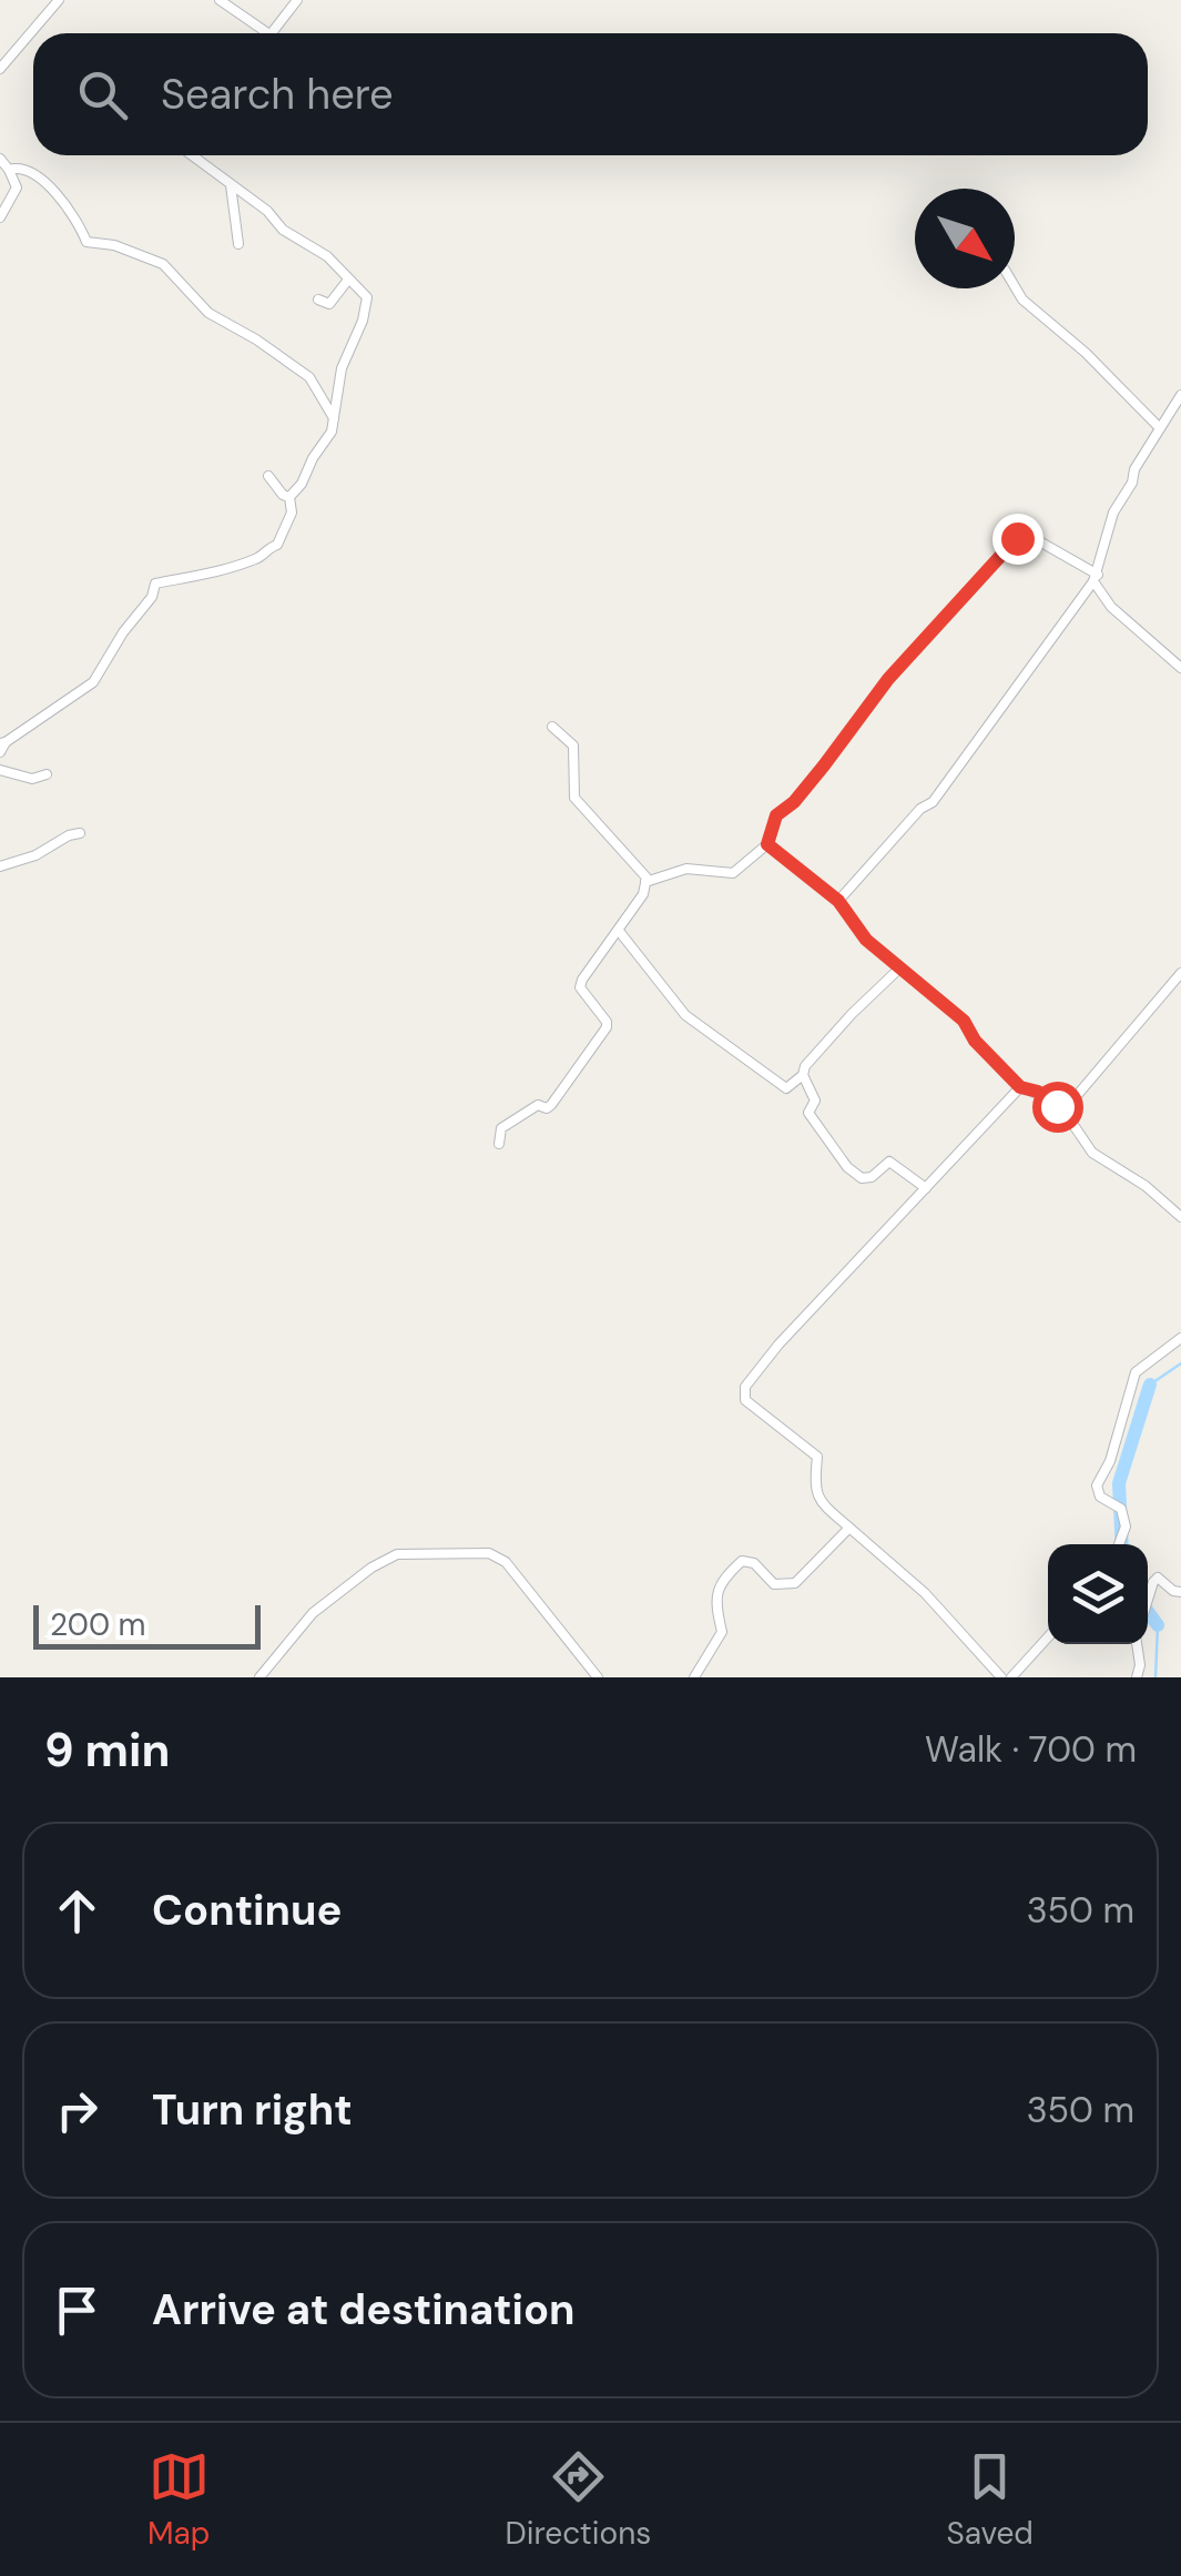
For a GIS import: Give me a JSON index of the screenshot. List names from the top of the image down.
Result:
{
  "scale_bar": "200 m",
  "north": "bottom right",
  "page": {
    "search": "Search here",
    "scale": "200 m",
    "heading": ["9 min", "Walk · 700 m"],
    "list": [
      ["Continue", "350 m"],
      ["Turn right", "350 m"],
      "Arrive at destination"
    ],
    "nav": ["Map", "Directions", "Saved"]
  }
}
